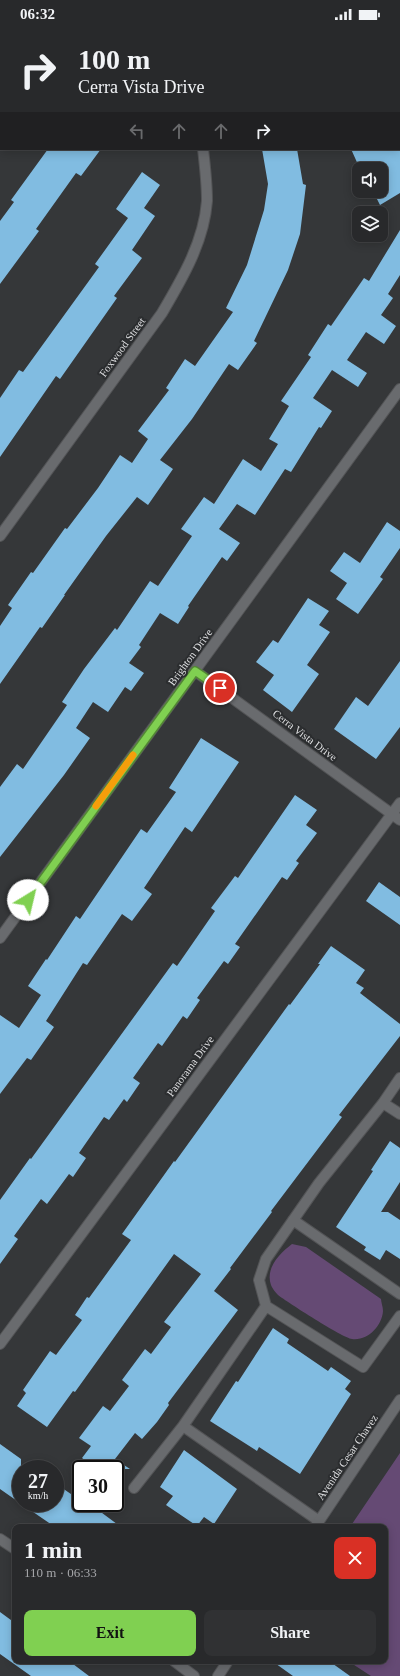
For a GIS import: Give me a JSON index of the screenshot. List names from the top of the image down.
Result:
{
  "streets": {
    "street": [
      "Foxwood Street",
      "Brighton Drive",
      "Cerra Vista Drive",
      "Panorama Drive",
      "Avenida Cesar Chavez"
    ]
  },
  "crossings": [
    ["Brighton Drive", "Cerra Vista Drive"],
    ["Cerra Vista Drive", "Panorama Drive"]
  ],
  "page": {
    "status": "06:32",
    "turn": ["100 m", "Cerra Vista Drive"],
    "speed": "27 km/h",
    "limit": "30",
    "heading": ["1 min", "110 m · 06:33"],
    "buttons": ["Exit", "Share"]
  }
}
